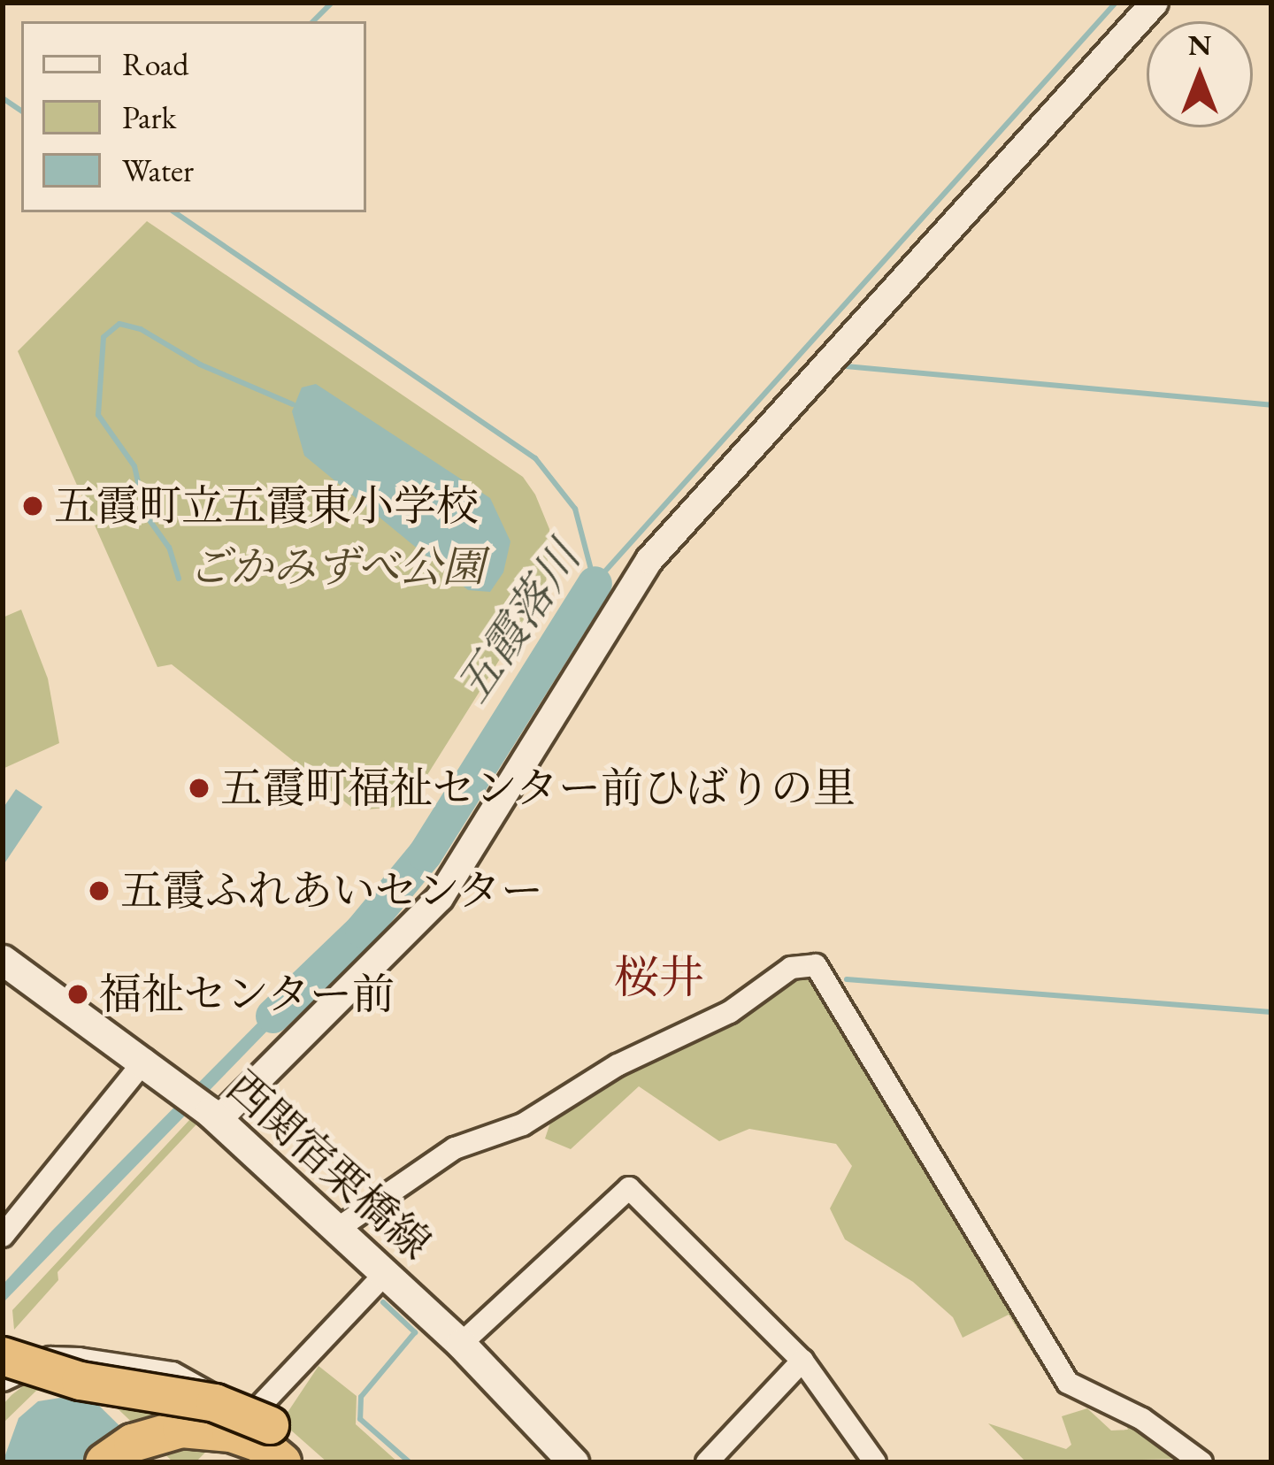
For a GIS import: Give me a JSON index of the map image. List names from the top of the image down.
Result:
{
  "streets": {
    "main road": ["西関宿栗橋線"]
  },
  "districts": ["桜井"],
  "water": ["五霞落川"],
  "parks": ["ごかみずべ公園"],
  "places": [
    "五霞町立五霞東小学校",
    "五霞町福祉センター前ひばりの里",
    "五霞ふれあいセンター",
    "福祉センター前"
  ],
  "legend": ["Road", "Park", "Water"],
  "north": "top"
}
